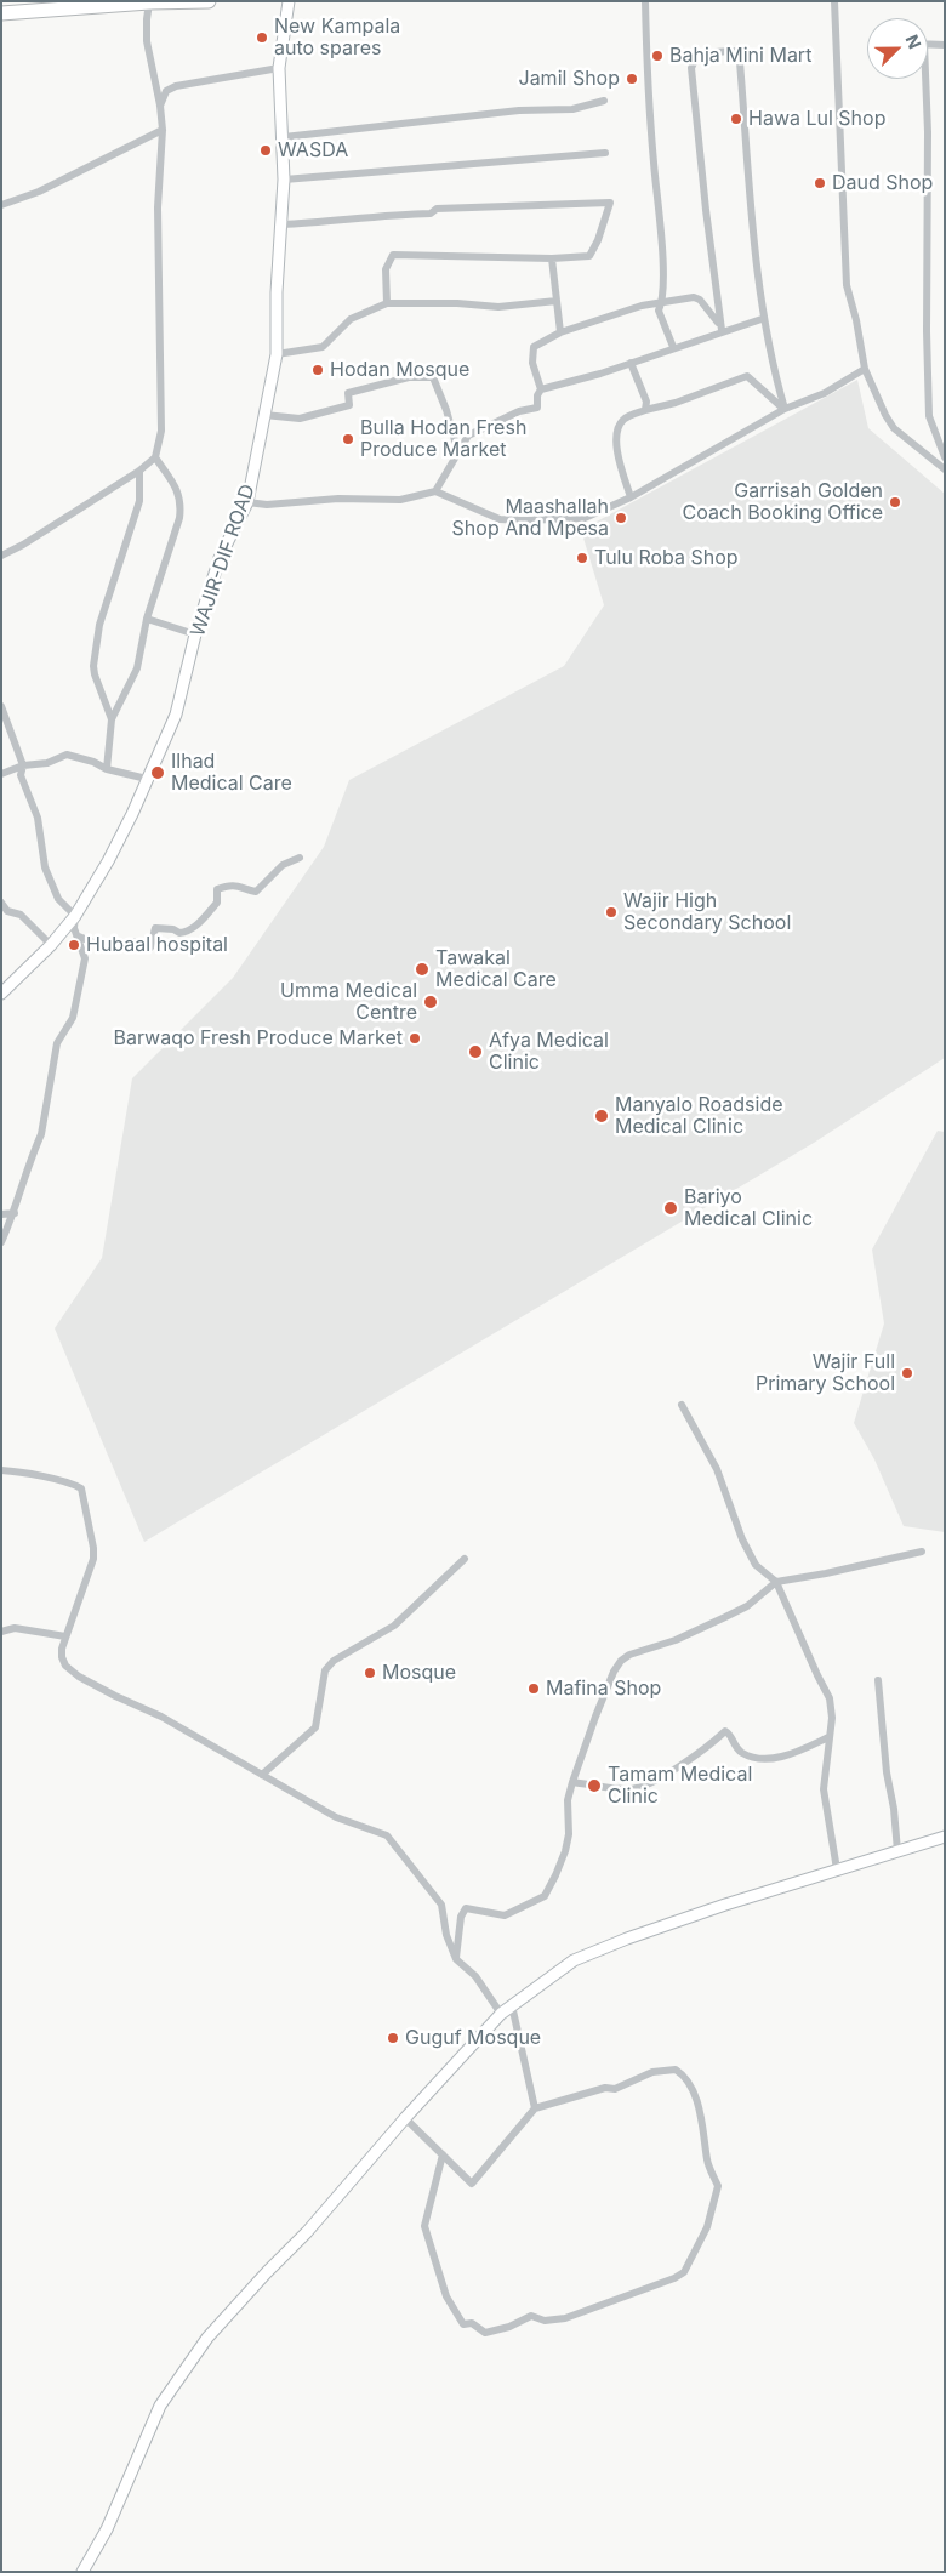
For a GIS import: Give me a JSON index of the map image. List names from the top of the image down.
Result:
{
  "streets": {
    "street": ["WAJIR-DIF ROAD"]
  },
  "places": [
    "New Kampala auto spares",
    "Bahja Mini Mart",
    "Jamil Shop",
    "Hawa Lul Shop",
    "WASDA",
    "Daud Shop",
    "Hodan Mosque",
    "Bulla Hodan Fresh Produce Market",
    "Garrisah Golden Coach Booking Office",
    "Maashallah Shop And Mpesa",
    "Tulu Roba Shop",
    "Ilhad Medical Care",
    "Wajir High Secondary School",
    "Hubaal hospital",
    "Tawakal Medical Care",
    "Umma Medical Centre",
    "Barwaqo Fresh Produce Market",
    "Afya Medical Clinic",
    "Manyalo Roadside Medical Clinic",
    "Bariyo Medical Clinic",
    "Wajir Full Primary School",
    "Mosque",
    "Mafina Shop",
    "Tamam Medical Clinic",
    "Guguf Mosque"
  ],
  "north": "top right"
}
